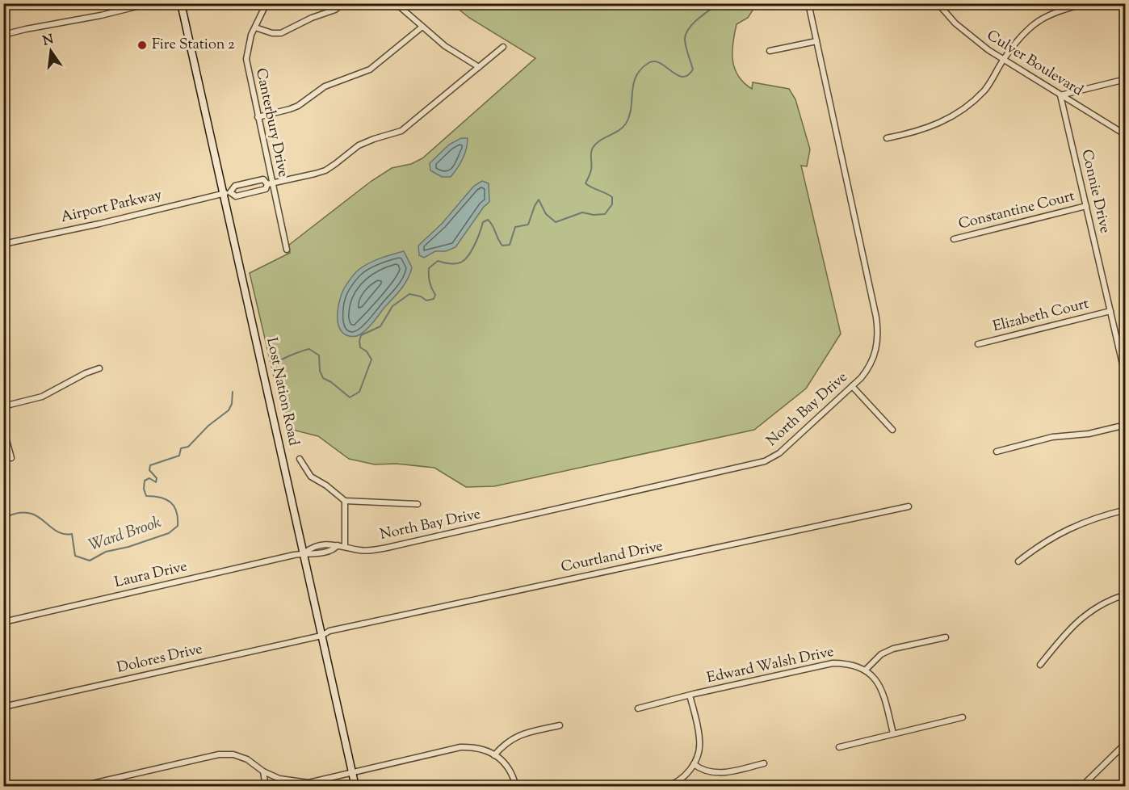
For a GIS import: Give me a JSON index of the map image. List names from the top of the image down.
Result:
{
  "streets": {
    "street": [
      "Culver Boulevard",
      "Canterbury Drive",
      "Connie Drive",
      "Airport Parkway",
      "Constantine Court",
      "Elizabeth Court",
      "Lost Nation Road",
      "North Bay Drive",
      "Courtland Drive",
      "Laura Drive",
      "Dolores Drive",
      "Edward Walsh Drive"
    ]
  },
  "crossings": [
    ["Culver Boulevard", "Connie Drive"],
    ["Connie Drive", "Constantine Court"],
    ["Connie Drive", "Elizabeth Court"],
    ["Airport Parkway", "Lost Nation Road"],
    ["Lost Nation Road", "North Bay Drive"],
    ["Lost Nation Road", "Courtland Drive"],
    ["Lost Nation Road", "Laura Drive"],
    ["Lost Nation Road", "Dolores Drive"],
    ["North Bay Drive", "Laura Drive"],
    ["Courtland Drive", "Dolores Drive"]
  ],
  "water": ["Ward Brook"],
  "places": ["Fire Station 2"],
  "north": "top"
}
